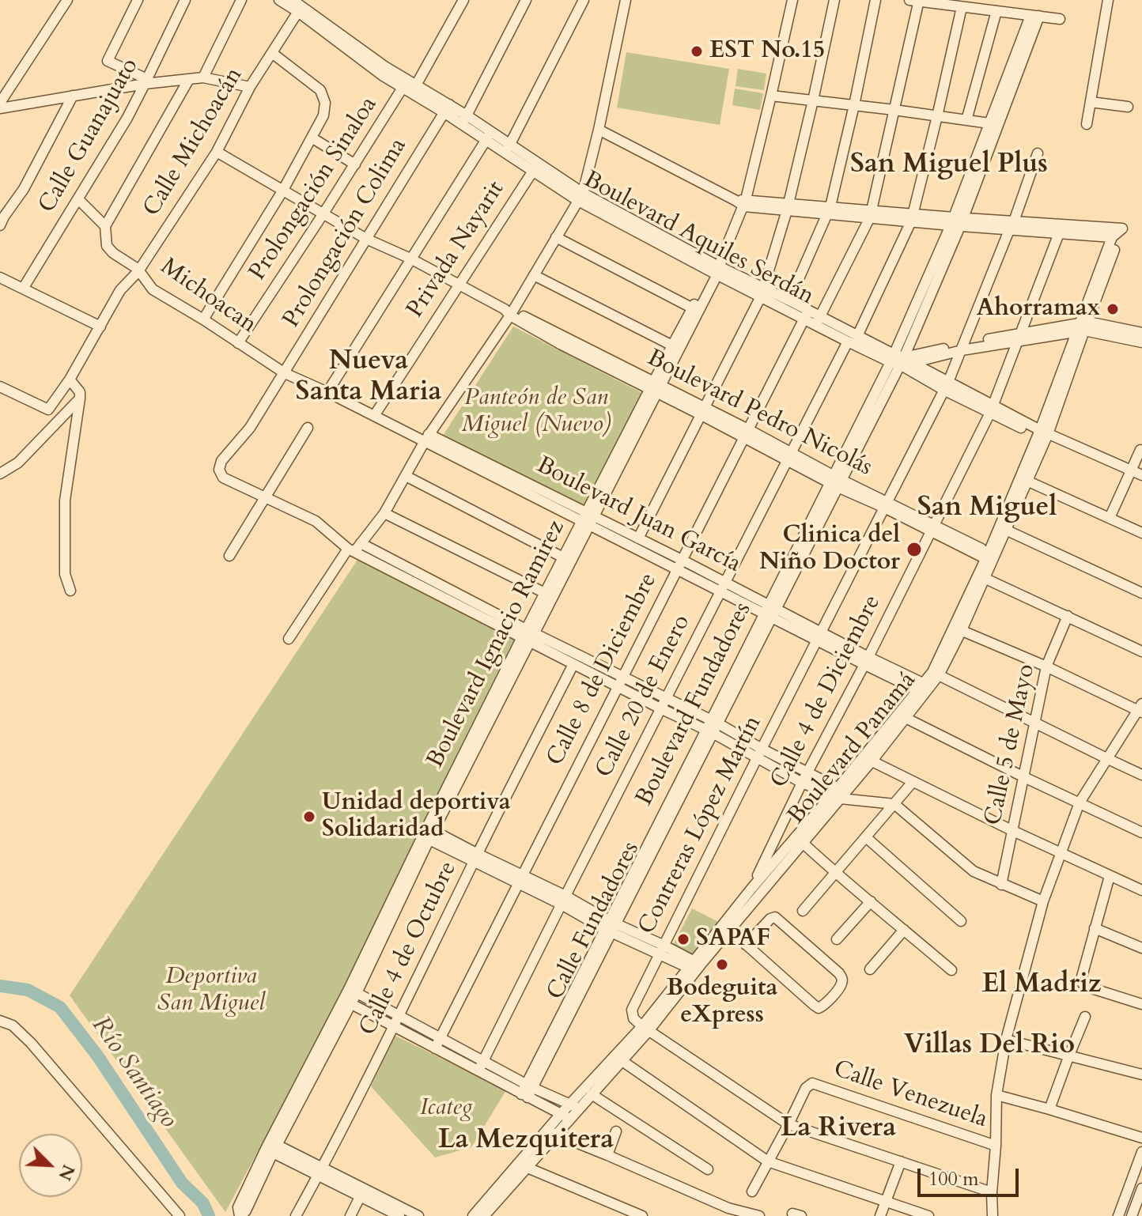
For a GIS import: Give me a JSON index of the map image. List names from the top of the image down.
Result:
{
  "streets": {
    "street": [
      "Calle Guanajuato",
      "Calle Michoacán",
      "Prolongación Sinaloa",
      "Prolongación Colima",
      "Boulevard Aquiles Serdán",
      "Privada Nayarit",
      "Michoacan",
      "Boulevard Pedro Nicolás",
      "Boulevard Juan García",
      "Boulevard Ignacio Ramirez",
      "Calle 8 de Diciembre",
      "Calle 4 de Diciembre",
      "Calle 20 de Enero",
      "Calle 5 de Mayo",
      "Boulevard Panamá",
      "Contreras López Martín",
      "Calle Fundadores",
      "Calle 4 de Octubre",
      "Calle Venezuela"
    ]
  },
  "crossings": [
    ["Calle Michoacán", "Boulevard Aquiles Serdán"],
    ["Calle Michoacán", "Michoacan"],
    ["Calle Michoacán", "Boulevard Pedro Nicolás"],
    ["Prolongación Sinaloa", "Boulevard Aquiles Serdán"],
    ["Prolongación Sinaloa", "Michoacan"],
    ["Prolongación Sinaloa", "Boulevard Pedro Nicolás"],
    ["Prolongación Colima", "Boulevard Aquiles Serdán"],
    ["Prolongación Colima", "Michoacan"],
    ["Prolongación Colima", "Boulevard Pedro Nicolás"],
    ["Boulevard Aquiles Serdán", "Privada Nayarit"],
    ["Boulevard Aquiles Serdán", "Boulevard Ignacio Ramirez"],
    ["Boulevard Aquiles Serdán", "Calle 8 de Diciembre"],
    ["Boulevard Aquiles Serdán", "Calle 4 de Diciembre"],
    ["Boulevard Aquiles Serdán", "Calle 20 de Enero"],
    ["Boulevard Aquiles Serdán", "Boulevard Panamá"],
    ["Boulevard Aquiles Serdán", "Contreras López Martín"],
    ["Privada Nayarit", "Michoacan"],
    ["Privada Nayarit", "Boulevard Pedro Nicolás"],
    ["Michoacan", "Boulevard Juan García"],
    ["Boulevard Pedro Nicolás", "Boulevard Ignacio Ramirez"],
    ["Boulevard Pedro Nicolás", "Calle 8 de Diciembre"],
    ["Boulevard Pedro Nicolás", "Calle 4 de Diciembre"],
    ["Boulevard Pedro Nicolás", "Calle 20 de Enero"],
    ["Boulevard Pedro Nicolás", "Boulevard Panamá"],
    ["Boulevard Pedro Nicolás", "Contreras López Martín"],
    ["Boulevard Pedro Nicolás", "Calle Fundadores"],
    ["Boulevard Juan García", "Boulevard Ignacio Ramirez"],
    ["Boulevard Juan García", "Calle 8 de Diciembre"],
    ["Boulevard Juan García", "Calle 4 de Diciembre"],
    ["Boulevard Juan García", "Calle 20 de Enero"],
    ["Boulevard Juan García", "Boulevard Panamá"],
    ["Boulevard Juan García", "Contreras López Martín"],
    ["Boulevard Juan García", "Calle Fundadores"],
    ["Calle 4 de Diciembre", "Boulevard Panamá"],
    ["Boulevard Panamá", "Contreras López Martín"]
  ],
  "districts": [
    "San Miguel Plus",
    "Nueva Santa Maria",
    "San Miguel",
    "El Madriz",
    "Villas Del Rio",
    "La Rivera",
    "La Mezquitera"
  ],
  "water": ["Río Santiago"],
  "parks": ["Panteón de San Miguel (Nuevo)", "Deportiva San Miguel", "Icateg"],
  "places": [
    "EST No.15",
    "Ahorramax",
    "Clinica del Niño Doctor",
    "Unidad deportiva Solidaridad",
    "SAPAF",
    "Bodeguita eXpress"
  ],
  "scale_bar": "100 m",
  "north": "bottom right"
}
